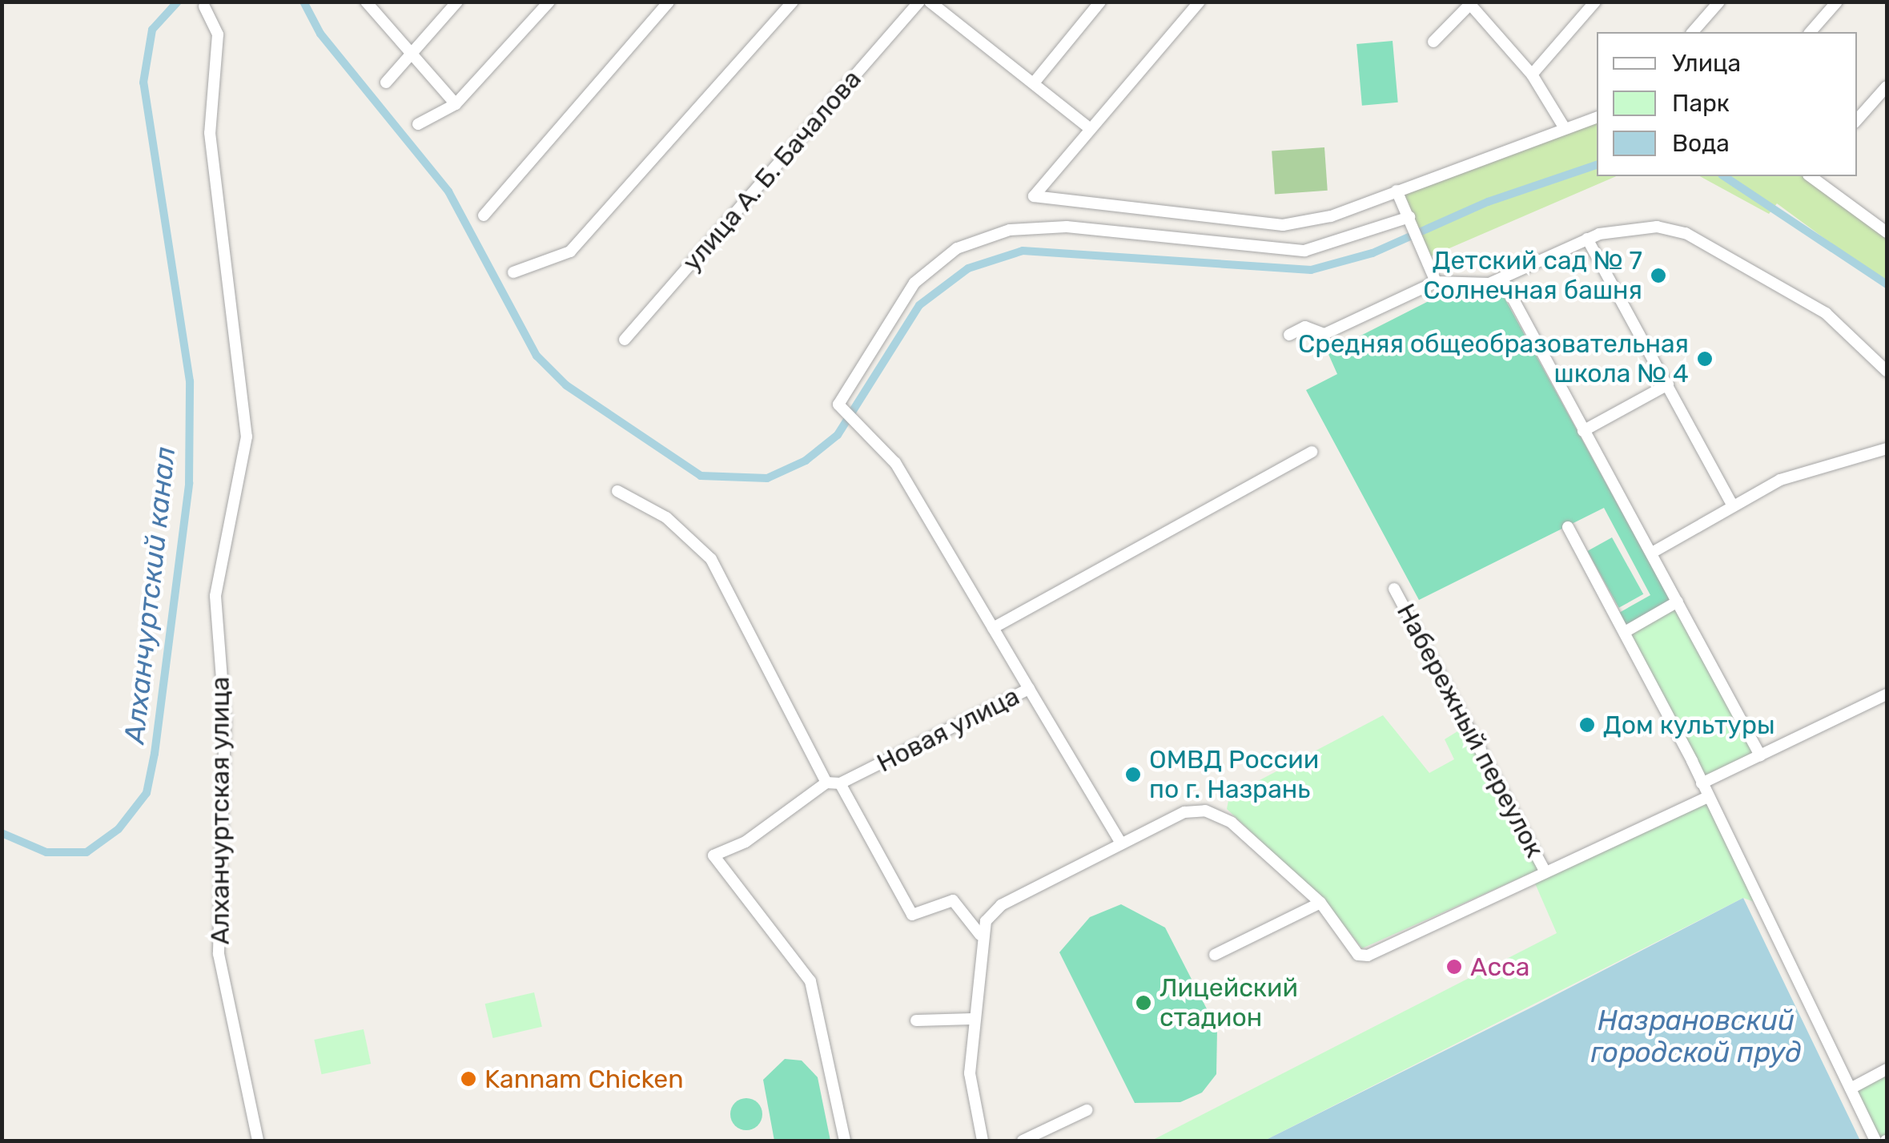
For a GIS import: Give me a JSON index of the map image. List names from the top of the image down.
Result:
{
  "streets": {
    "street": [
      "улица А. Б. Бачалова",
      "Новая улица",
      "Набережный переулок",
      "Алханчуртская улица"
    ]
  },
  "water": ["Алханчуртский канал", "Назрановский городской пруд"],
  "places": [
    "Детский сад № 7 Солнечная башня",
    "Средняя общеобразовательная школа № 4",
    "Дом культуры",
    "ОМВД России по г. Назрань",
    "Асса",
    "Лицейский стадион",
    "Kannam Chicken"
  ],
  "legend": ["Улица", "Парк", "Вода"]
}
